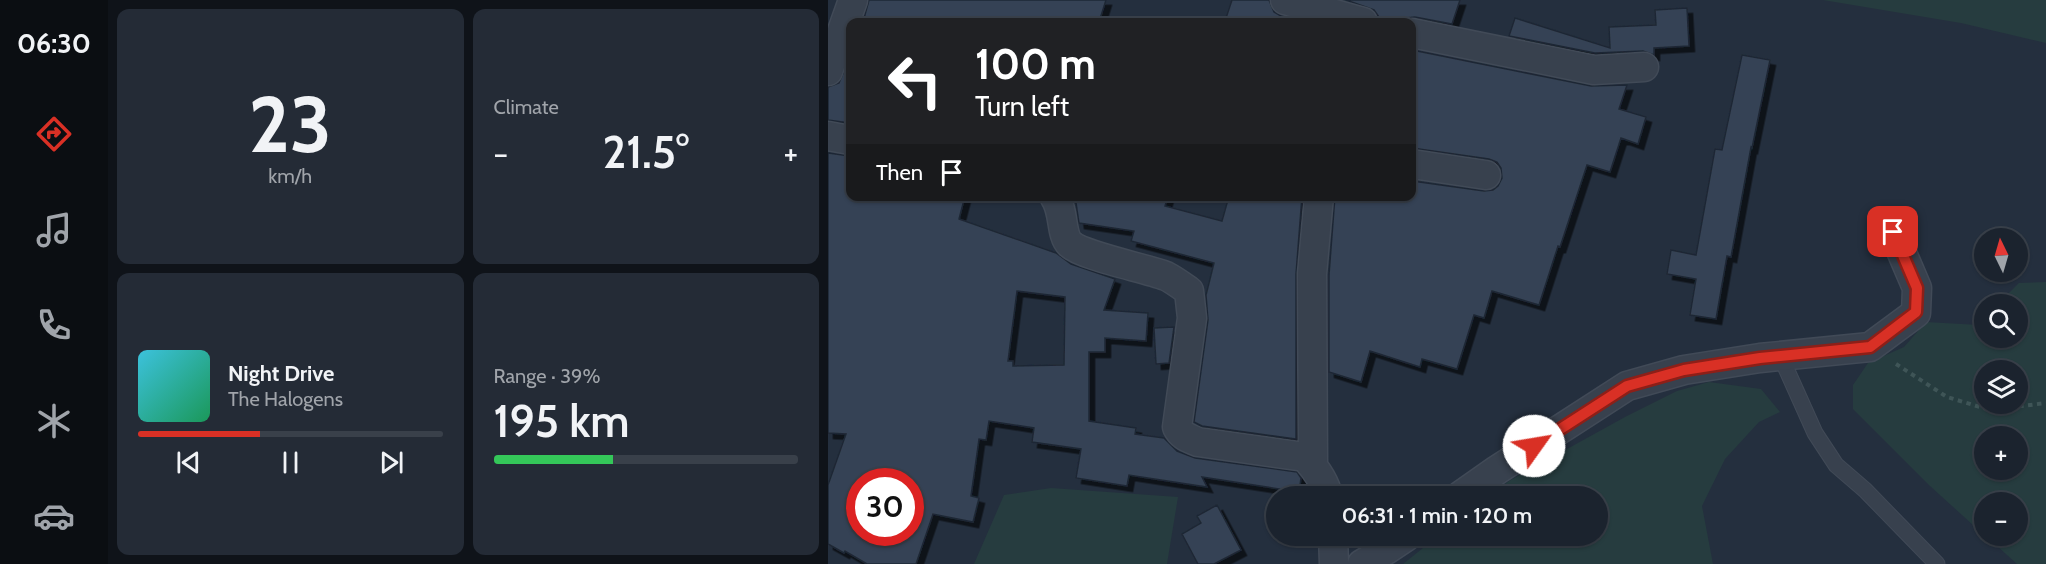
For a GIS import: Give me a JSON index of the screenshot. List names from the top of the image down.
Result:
{
  "north": "top",
  "page": {
    "tabs": "06:30",
    "tile": [
      ["23", "km/h"],
      "Climate",
      ["Range · 39%", "195 km"]
    ],
    "turn": ["100 m", "Turn left"],
    "heat": ["−", "21.5°", "+"],
    "then": "Then",
    "map_buttons": ["+", "−"],
    "song": ["Night Drive", "The Halogens"],
    "limit": "30",
    "trip": "06:31 · 1 min · 120 m"
  }
}
